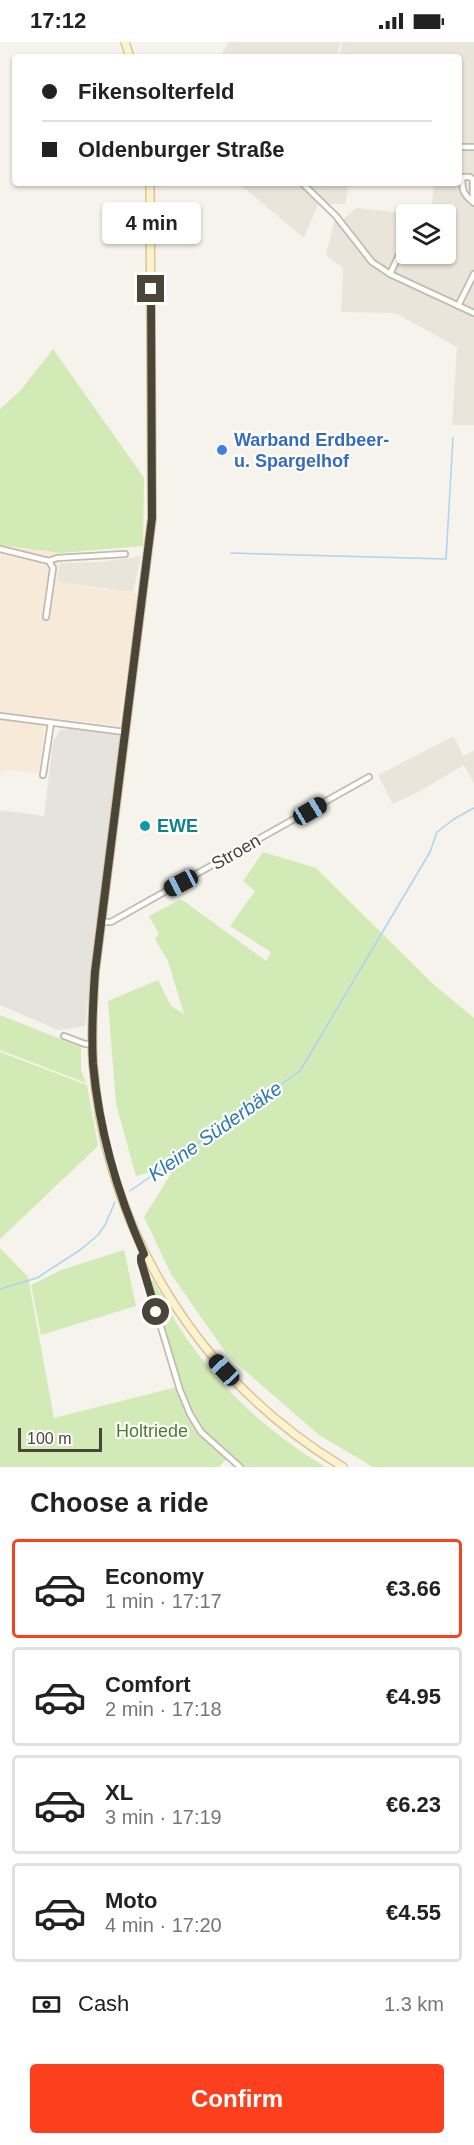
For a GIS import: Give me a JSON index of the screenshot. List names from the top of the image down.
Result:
{
  "streets": {
    "street": ["Stroen"]
  },
  "water": ["Kleine Süderbäke"],
  "parks": ["Holtriede"],
  "places": ["Warband Erdbeer- u. Spargelhof", "EWE"],
  "scale_bar": "100 m",
  "page": {
    "status": "17:12",
    "banner": ["Fikensolterfeld", "Oldenburger Straße"],
    "bubble": "4 min",
    "scale": "100 m",
    "heading": "Choose a ride",
    "list": [
      {
        "name": "Economy",
        "note": "1 min · 17:17",
        "value": "€3.66"
      },
      {
        "name": "Comfort",
        "note": "2 min · 17:18",
        "value": "€4.95"
      },
      {
        "name": "XL",
        "note": "3 min · 17:19",
        "value": "€6.23"
      },
      {
        "name": "Moto",
        "note": "4 min · 17:20",
        "value": "€4.55"
      }
    ],
    "pay": ["Cash", "1.3 km"],
    "buttons": "Confirm"
  }
}
